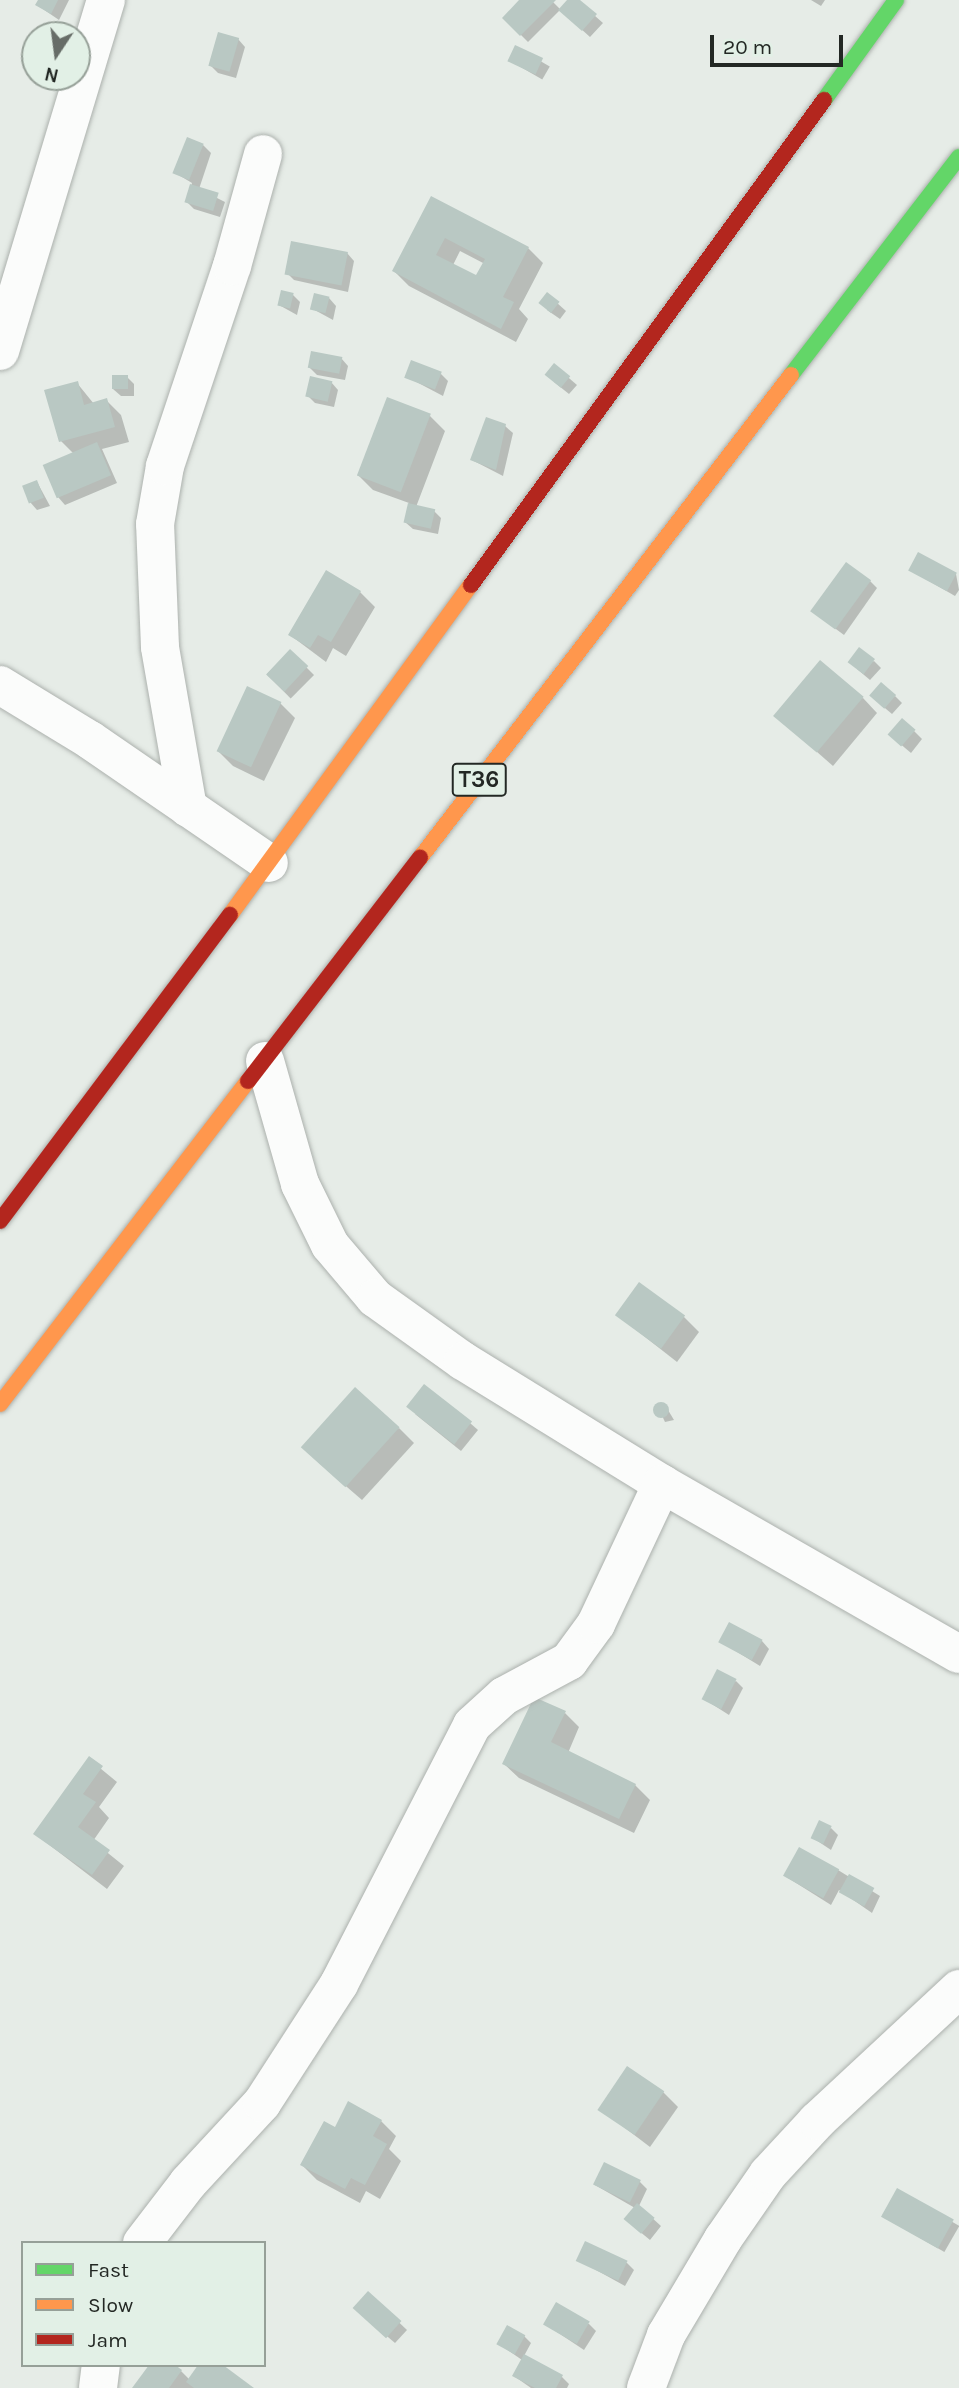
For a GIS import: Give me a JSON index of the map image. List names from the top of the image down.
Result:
{
  "streets": {
    "main road": ["T36"]
  },
  "legend": ["Fast", "Slow", "Jam"],
  "scale_bar": "20 m",
  "north": "bottom"
}
